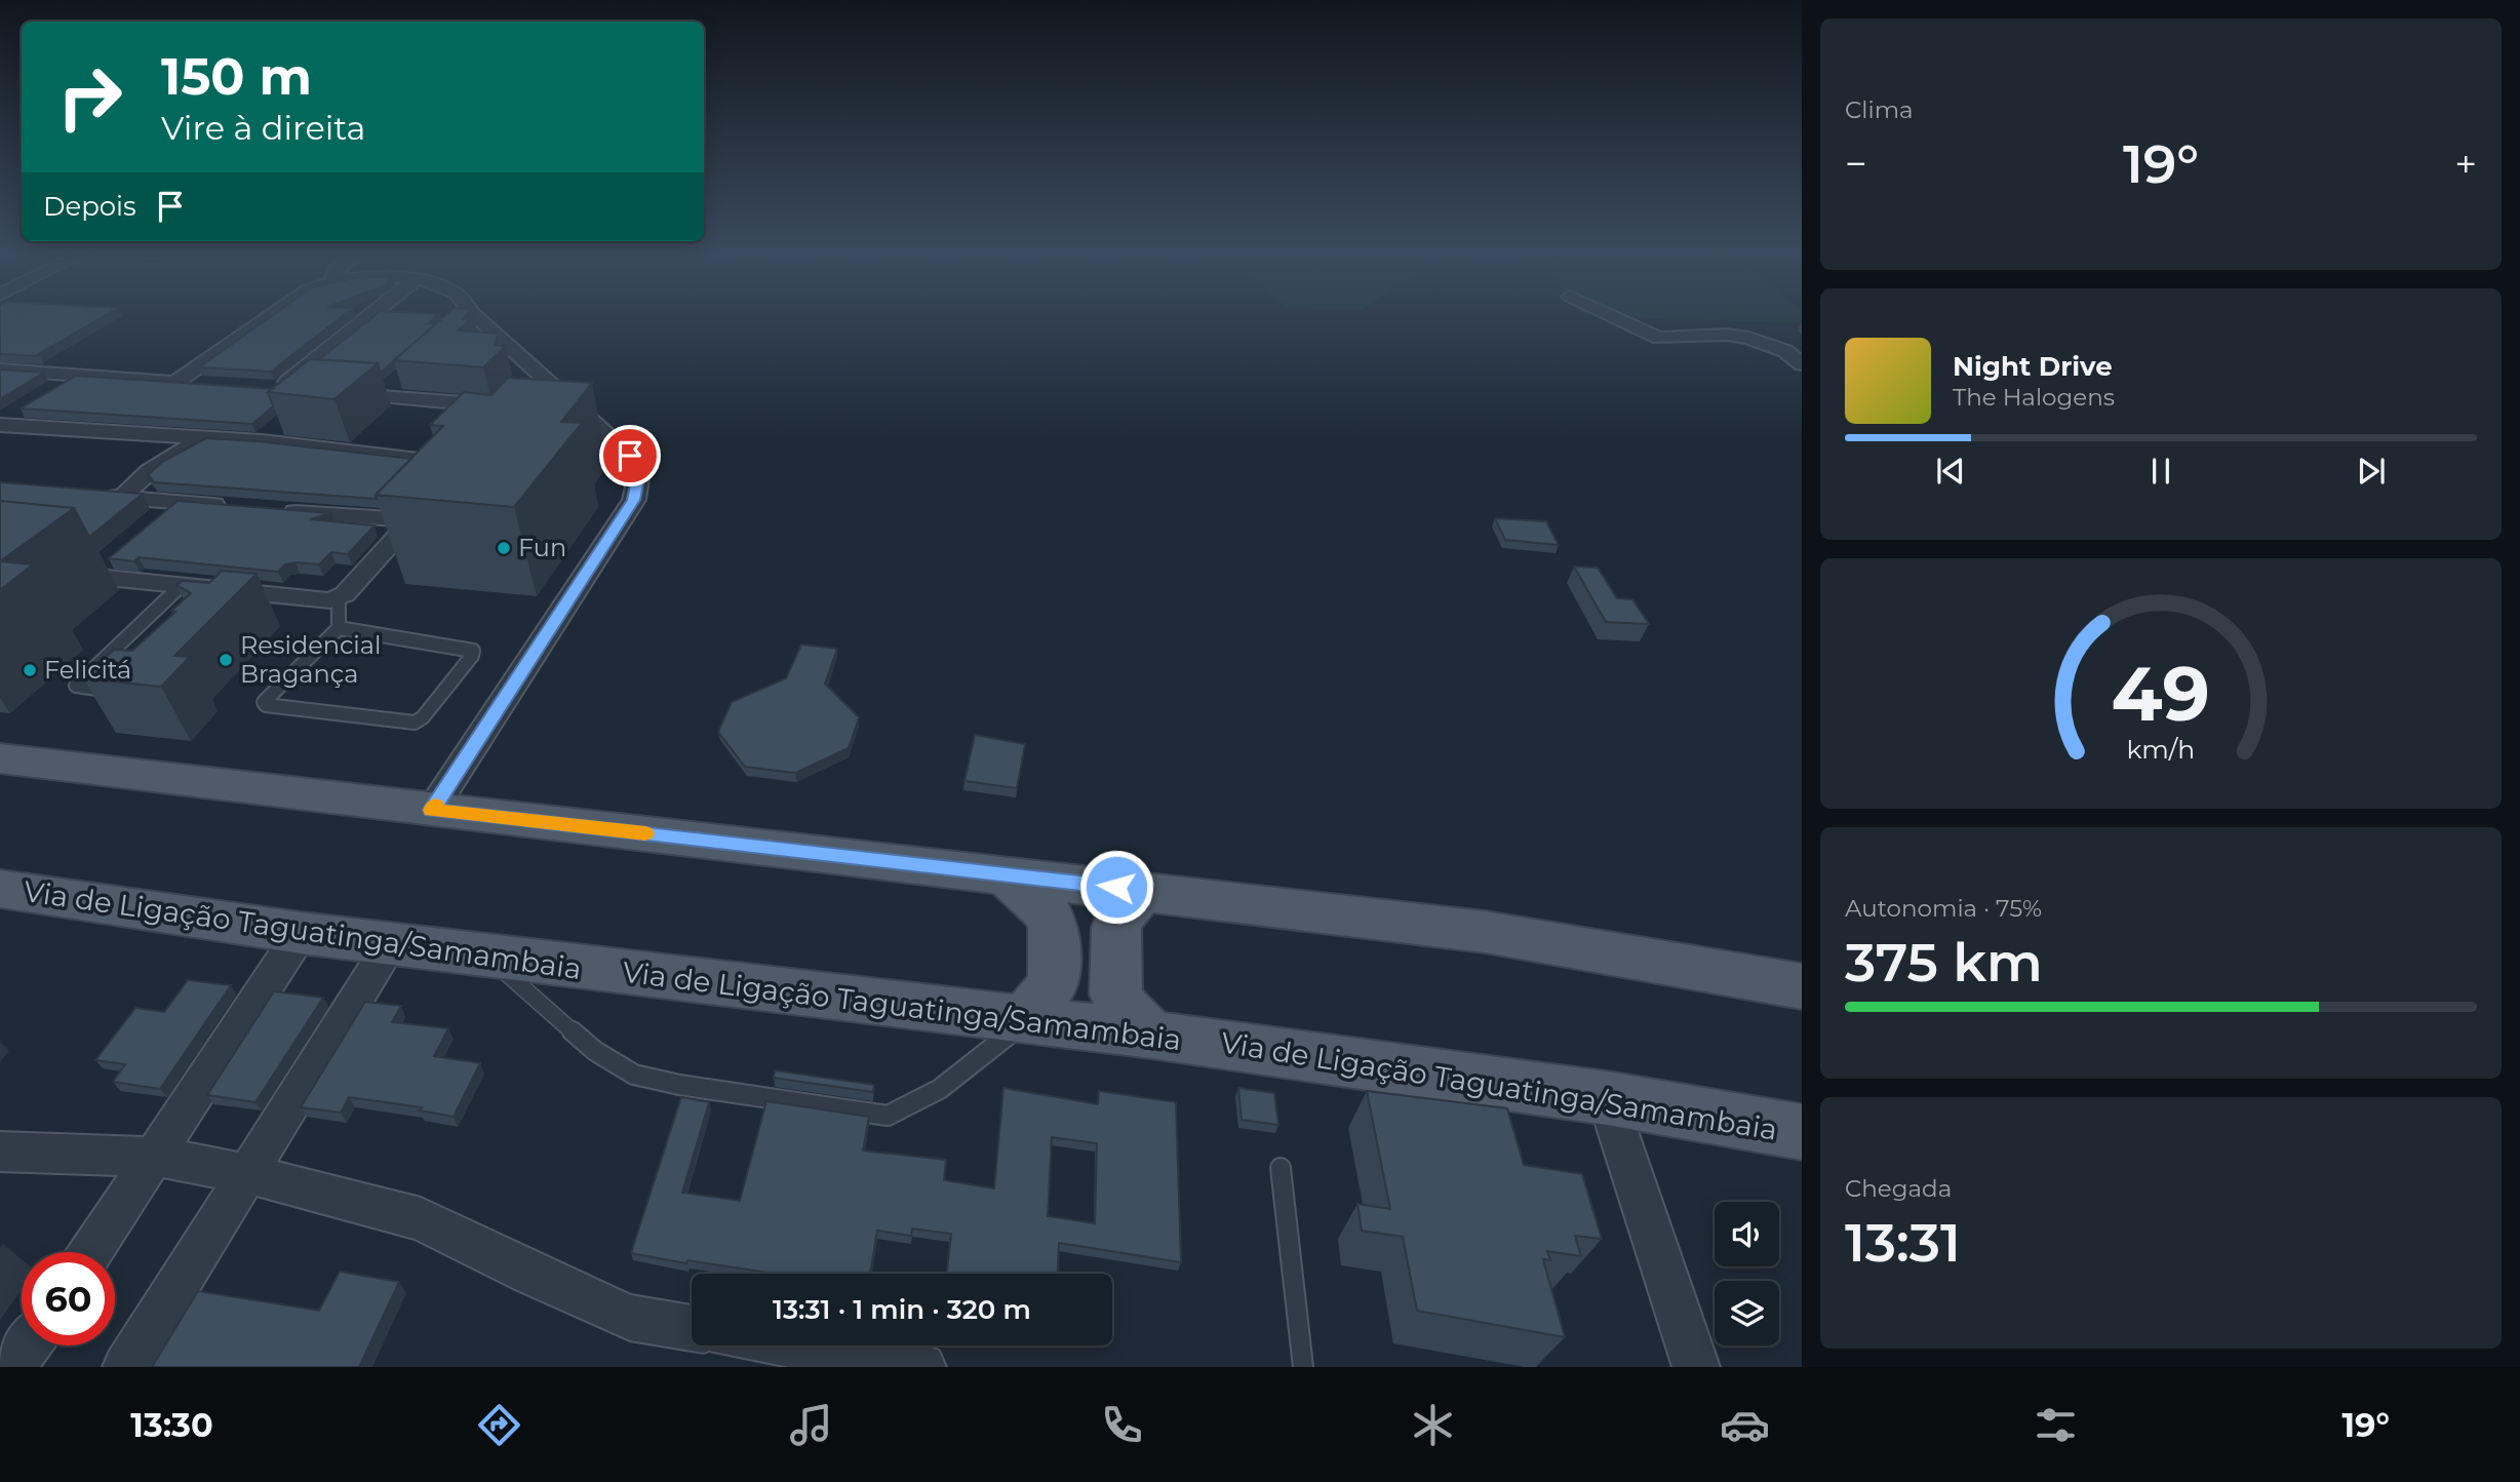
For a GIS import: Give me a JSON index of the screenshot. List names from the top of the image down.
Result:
{
  "streets": {
    "main road": ["Via de Ligação Taguatinga/Samambaia"]
  },
  "places": ["Fun", "Residencial Bragança", "Felicitá"],
  "page": {
    "tile": [
      "Clima",
      ["Autonomia · 75%", "375 km"],
      ["Chegada", "13:31"]
    ],
    "turn": ["150 m", "Vire à direita"],
    "heat": ["−", "19°", "+"],
    "then": "Depois",
    "song": ["Night Drive", "The Halogens"],
    "limit": "60",
    "trip": "13:31 · 1 min · 320 m",
    "tabs": ["13:30", "19°"],
    "gauge": ["49", "km/h"]
  }
}
